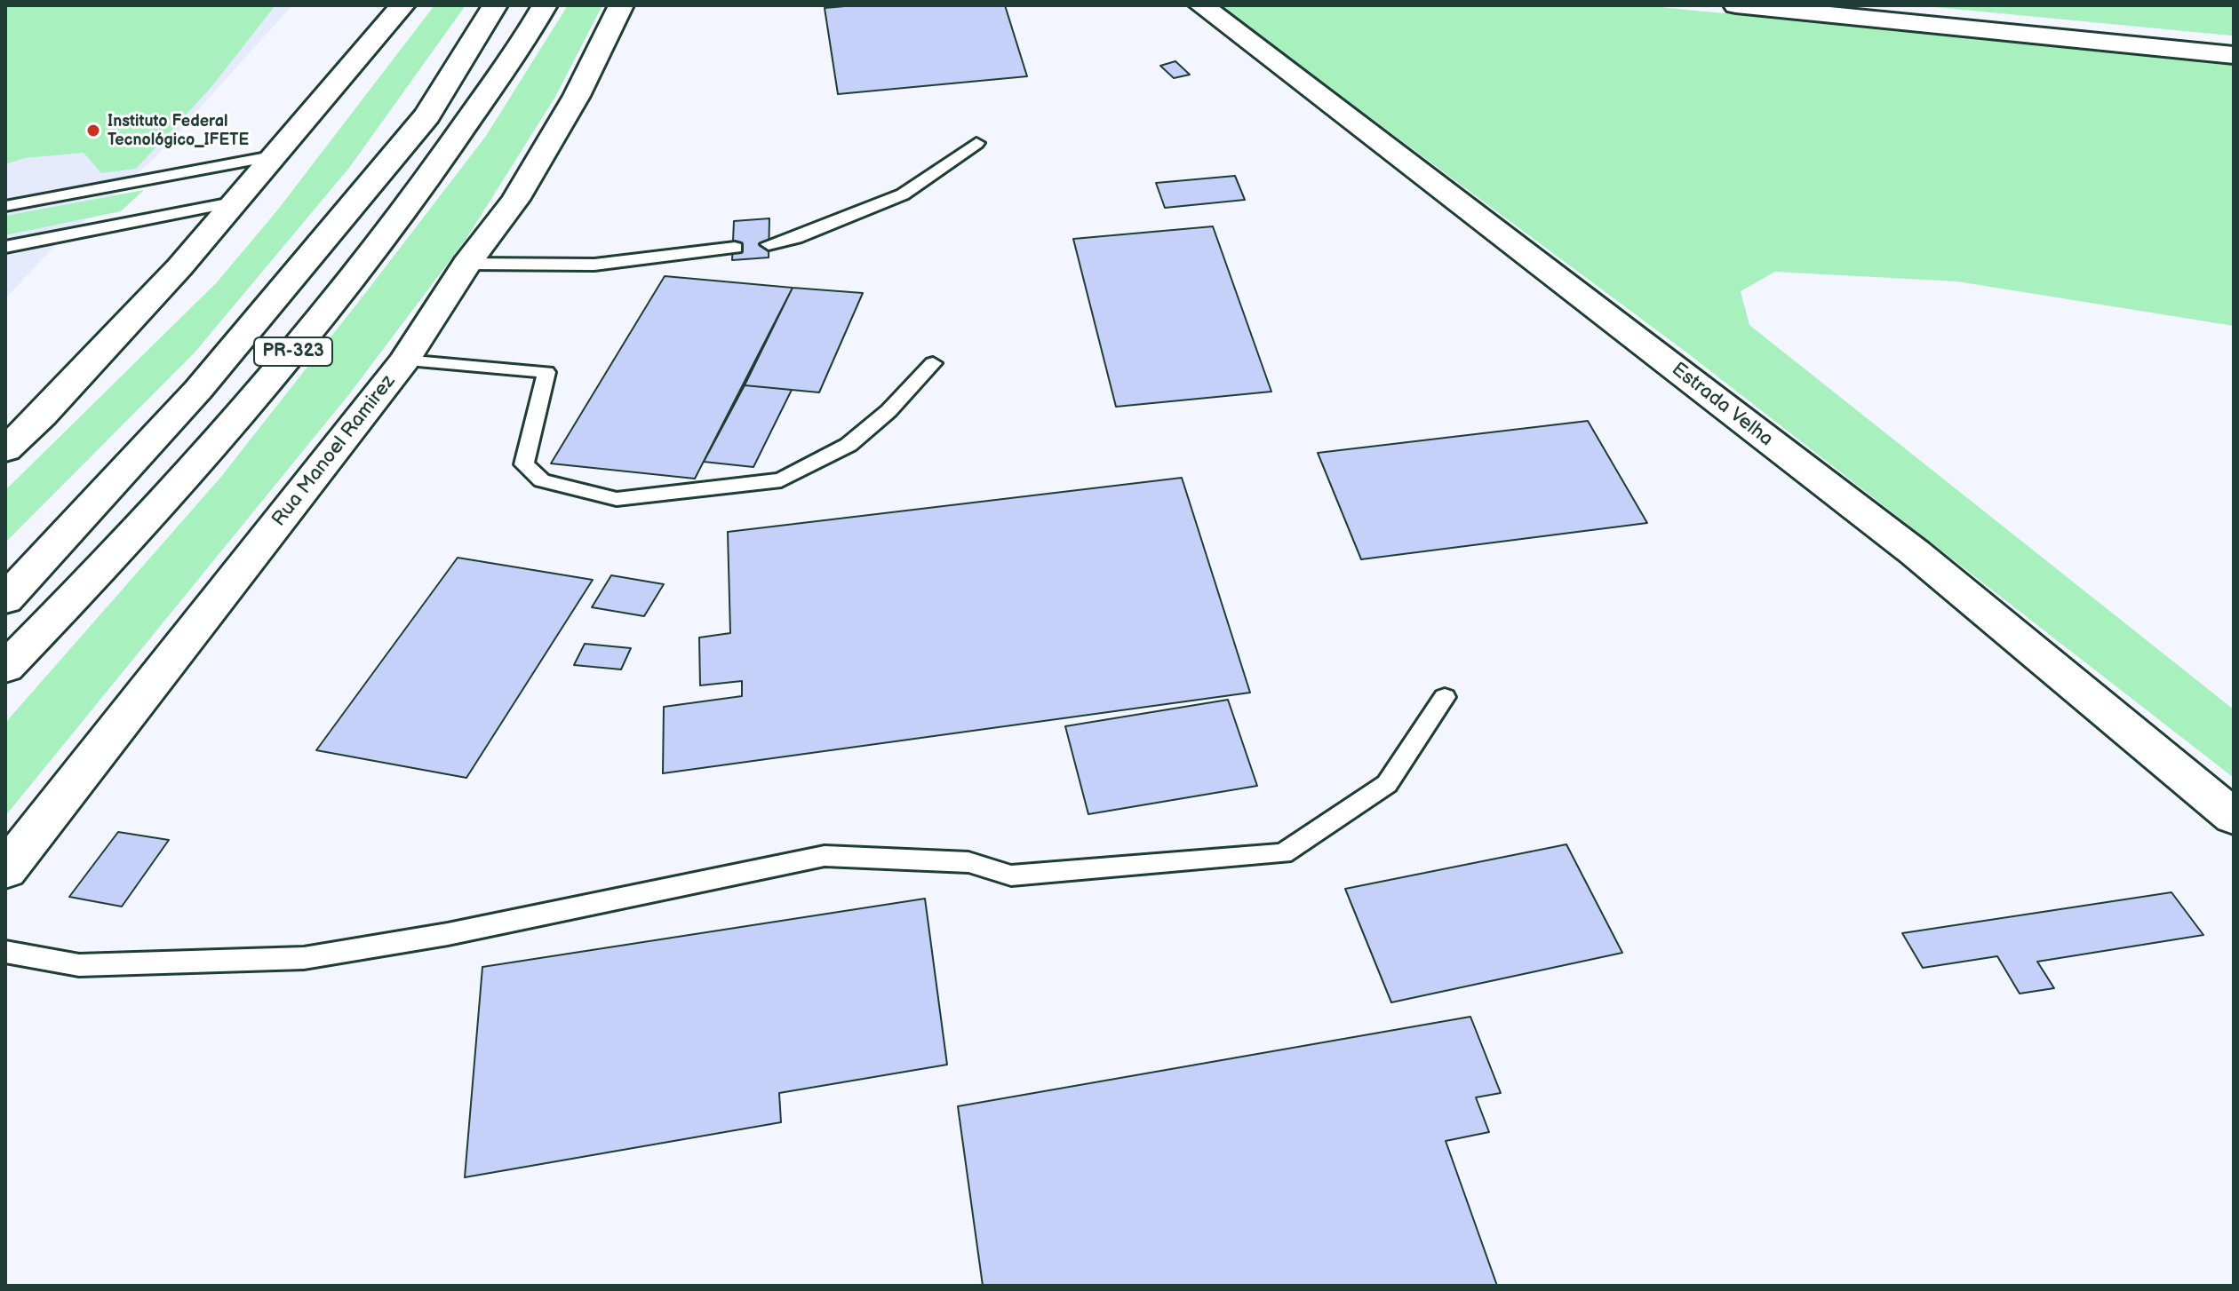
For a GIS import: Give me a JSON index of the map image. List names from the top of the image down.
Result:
{
  "streets": {
    "main road": ["PR-323", "Estrada Velha", "Rua Manoel Ramirez"]
  },
  "places": ["Instituto Federal Tecnológico_IFETE"]
}
